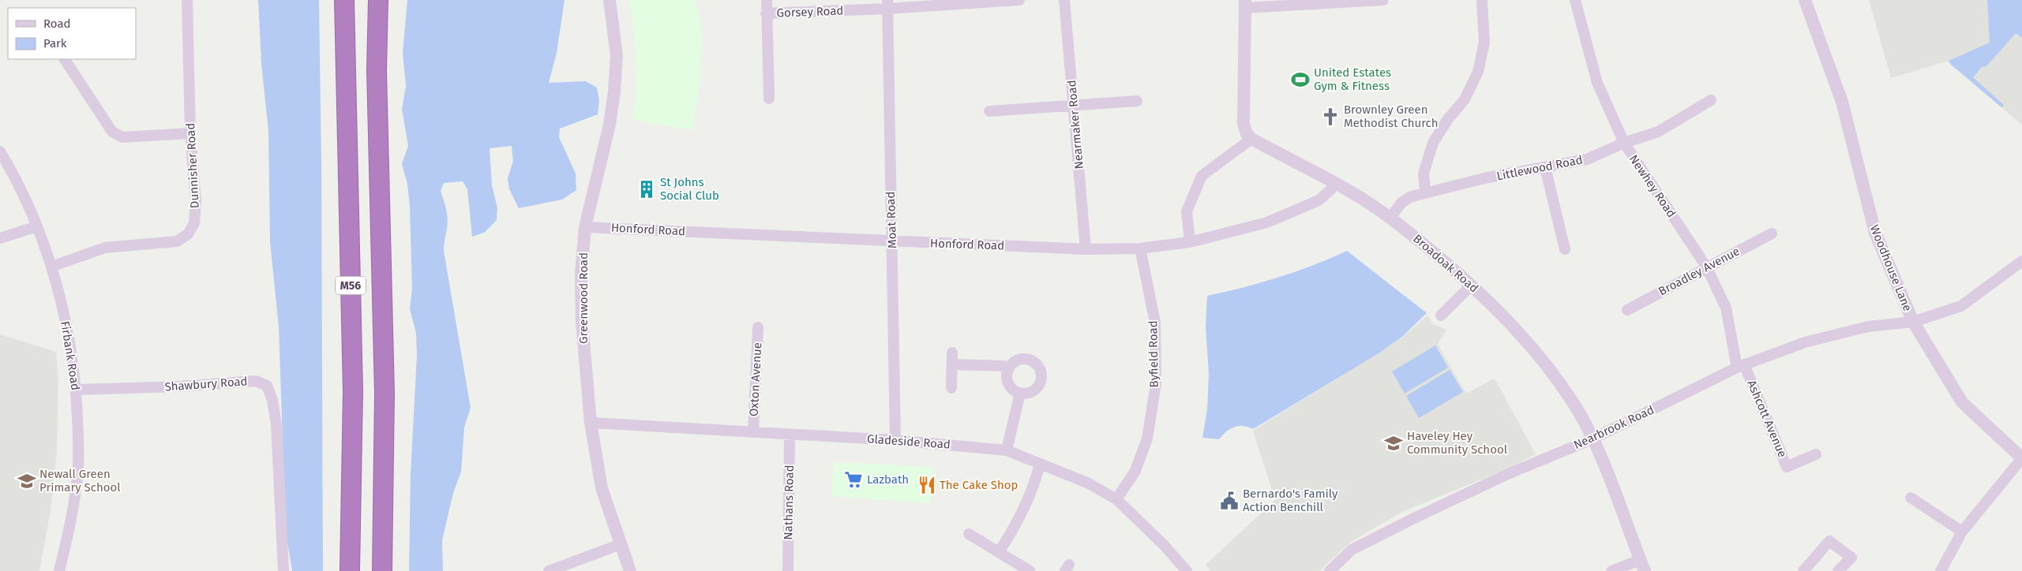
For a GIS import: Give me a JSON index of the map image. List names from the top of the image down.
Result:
{
  "streets": {
    "highway": ["M56"],
    "street": [
      "Gorsey Road",
      "Nearmaker Road",
      "Dunnisher Road",
      "Littlewood Road",
      "Newhey Road",
      "Moat Road",
      "Honford Road",
      "Broadoak Road",
      "Woodhouse Lane",
      "Broadley Avenue",
      "Greenwood Road",
      "Byfield Road",
      "Firbank Road",
      "Oxton Avenue",
      "Shawbury Road",
      "Ashcott Avenue",
      "Nearbrook Road",
      "Gladeside Road",
      "Nathans Road"
    ]
  },
  "crossings": [
    ["Gorsey Road", "Moat Road"],
    ["Nearmaker Road", "Honford Road"],
    ["Dunnisher Road", "Firbank Road"],
    ["Littlewood Road", "Newhey Road"],
    ["Littlewood Road", "Broadoak Road"],
    ["Newhey Road", "Broadley Avenue"],
    ["Newhey Road", "Ashcott Avenue"],
    ["Newhey Road", "Nearbrook Road"],
    ["Moat Road", "Honford Road"],
    ["Moat Road", "Gladeside Road"],
    ["Honford Road", "Broadoak Road"],
    ["Honford Road", "Greenwood Road"],
    ["Honford Road", "Byfield Road"],
    ["Broadoak Road", "Nearbrook Road"],
    ["Woodhouse Lane", "Nearbrook Road"],
    ["Greenwood Road", "Gladeside Road"],
    ["Byfield Road", "Gladeside Road"],
    ["Firbank Road", "Shawbury Road"],
    ["Oxton Avenue", "Gladeside Road"],
    ["Ashcott Avenue", "Nearbrook Road"],
    ["Gladeside Road", "Nathans Road"]
  ],
  "places": {
    "sports": ["United Estates Gym & Fitness"],
    "church": ["Brownley Green Methodist Church"],
    "building": ["St Johns Social Club"],
    "school or university": ["Haveley Hey Community School", "Newall Green Primary School"],
    "supermarket": ["Lazbath"],
    "restaurant": ["The Cake Shop"],
    "public building": ["Bernardo's Family Action Benchill"]
  },
  "legend": ["Road", "Park"]
}
